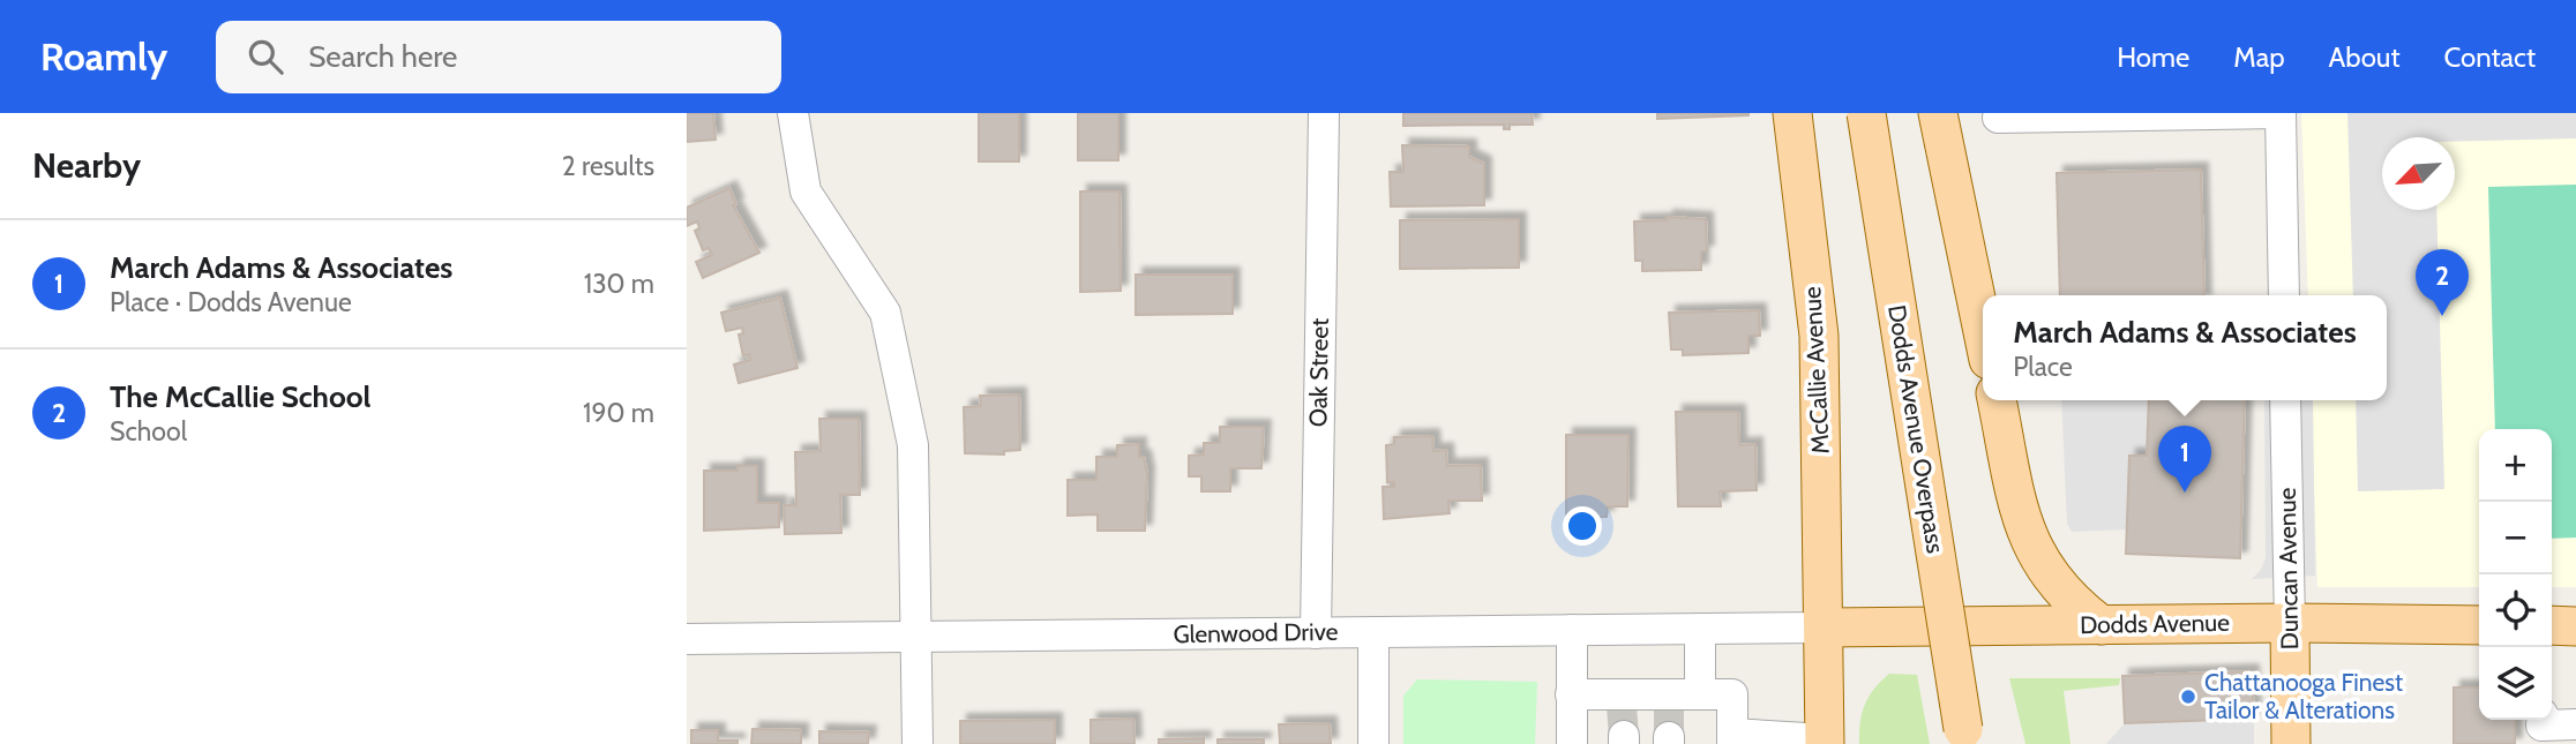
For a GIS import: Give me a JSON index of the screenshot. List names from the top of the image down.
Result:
{
  "streets": {
    "main road": [
      "McCallie Avenue",
      "Dodds Avenue Overpass",
      "Duncan Avenue",
      "Dodds Avenue"
    ],
    "street": ["Oak Street", "Glenwood Drive"]
  },
  "crossings": [
    ["McCallie Avenue", "Dodds Avenue"],
    ["McCallie Avenue", "Glenwood Drive"],
    ["Oak Street", "Glenwood Drive"],
    ["Duncan Avenue", "Dodds Avenue"],
    ["Dodds Avenue", "Glenwood Drive"]
  ],
  "places": ["Chattanooga Finest Tailor & Alterations"],
  "north": "bottom left",
  "page": {
    "header": "Roamly",
    "search": "Search here",
    "nav": [
      "Home",
      "Map",
      "About",
      "Contact"
    ],
    "heading": ["Nearby", "2 results"],
    "list": [
      {
        "mark": "1",
        "name": "March Adams & Associates",
        "note": "Place · Dodds Avenue",
        "value": "130 m"
      },
      {
        "mark": "2",
        "name": "The McCallie School",
        "note": "School",
        "value": "190 m"
      }
    ],
    "pins": ["2", "1"],
    "popup": ["March Adams & Associates", "Place"],
    "map_buttons": ["+", "−"]
  }
}
